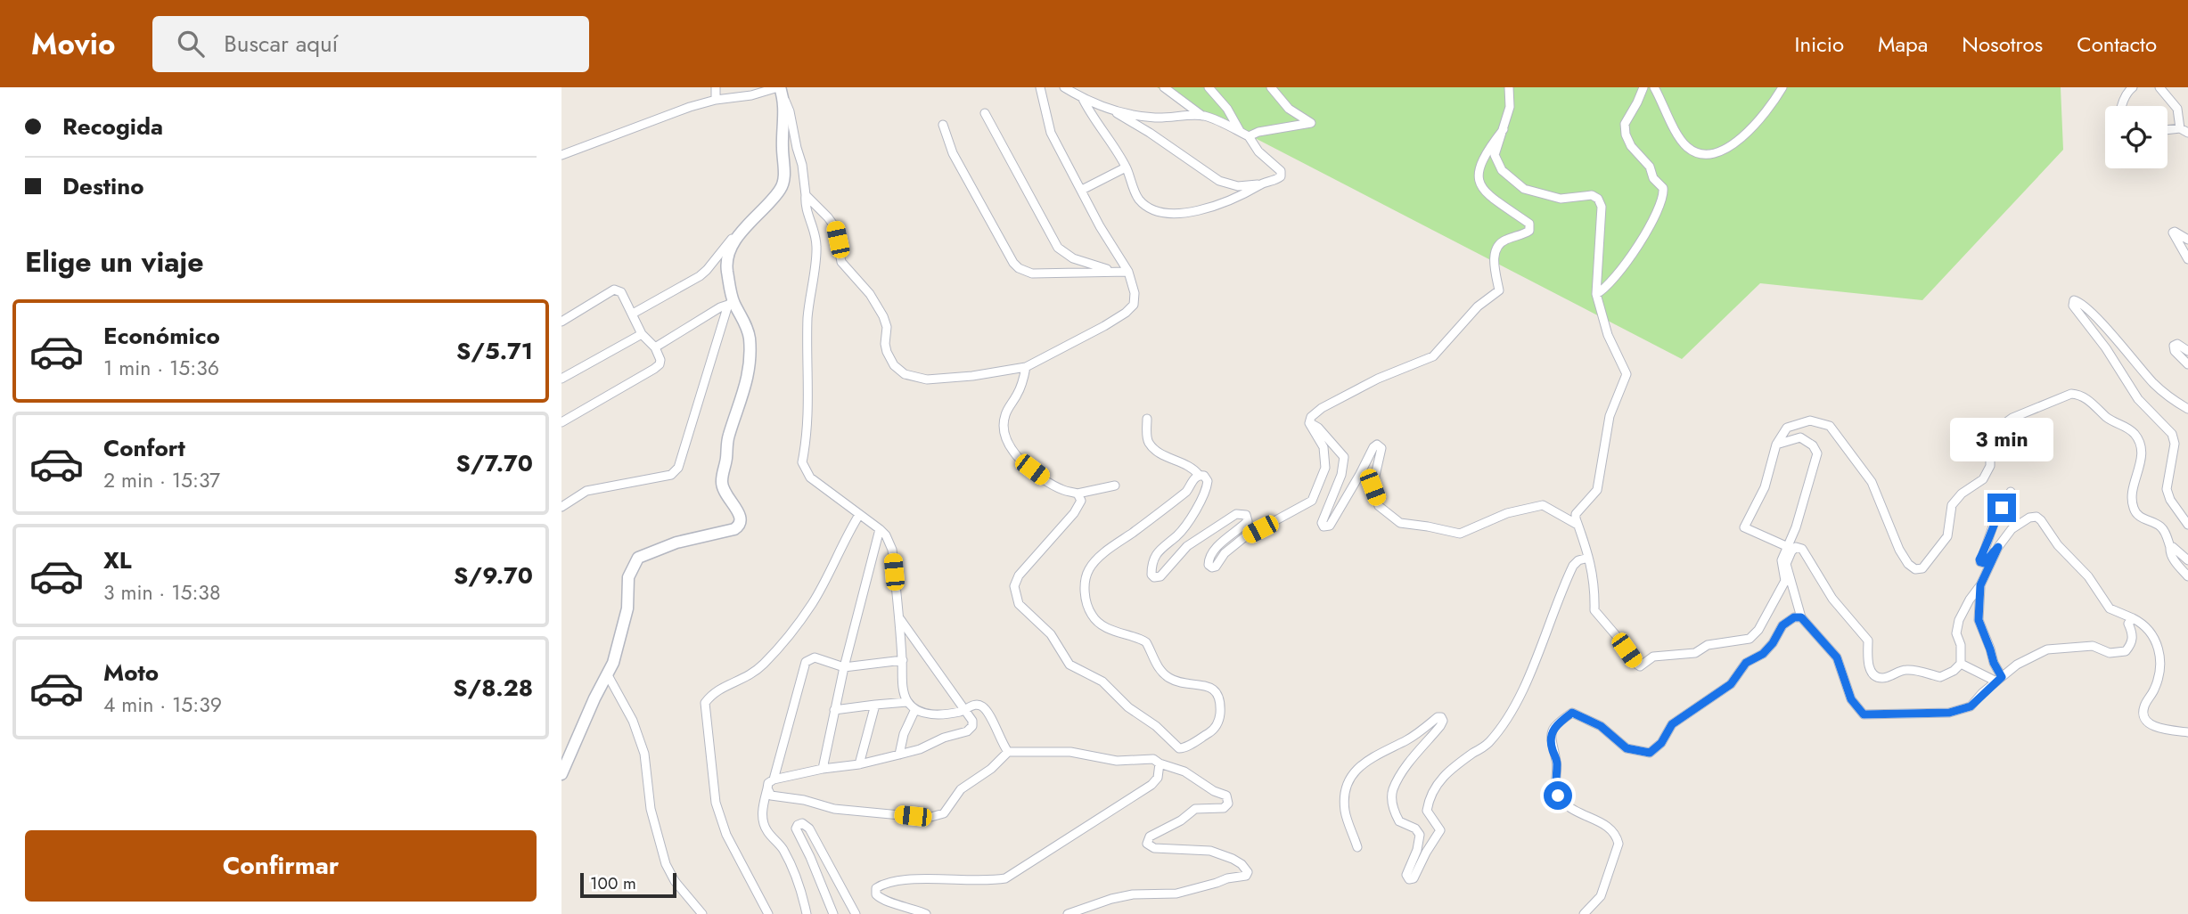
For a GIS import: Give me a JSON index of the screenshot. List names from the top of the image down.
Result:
{
  "scale_bar": "100 m",
  "page": {
    "header": "Movio",
    "search": "Buscar aquí",
    "nav": [
      "Inicio",
      "Mapa",
      "Nosotros",
      "Contacto"
    ],
    "banner": ["Recogida", "Destino"],
    "heading": "Elige un viaje",
    "list": [
      {
        "name": "Económico",
        "note": "1 min · 15:36",
        "value": "S/5.71"
      },
      {
        "name": "Confort",
        "note": "2 min · 15:37",
        "value": "S/7.70"
      },
      {
        "name": "XL",
        "note": "3 min · 15:38",
        "value": "S/9.70"
      },
      {
        "name": "Moto",
        "note": "4 min · 15:39",
        "value": "S/8.28"
      }
    ],
    "bubble": "3 min",
    "buttons": "Confirmar",
    "scale": "100 m"
  }
}
